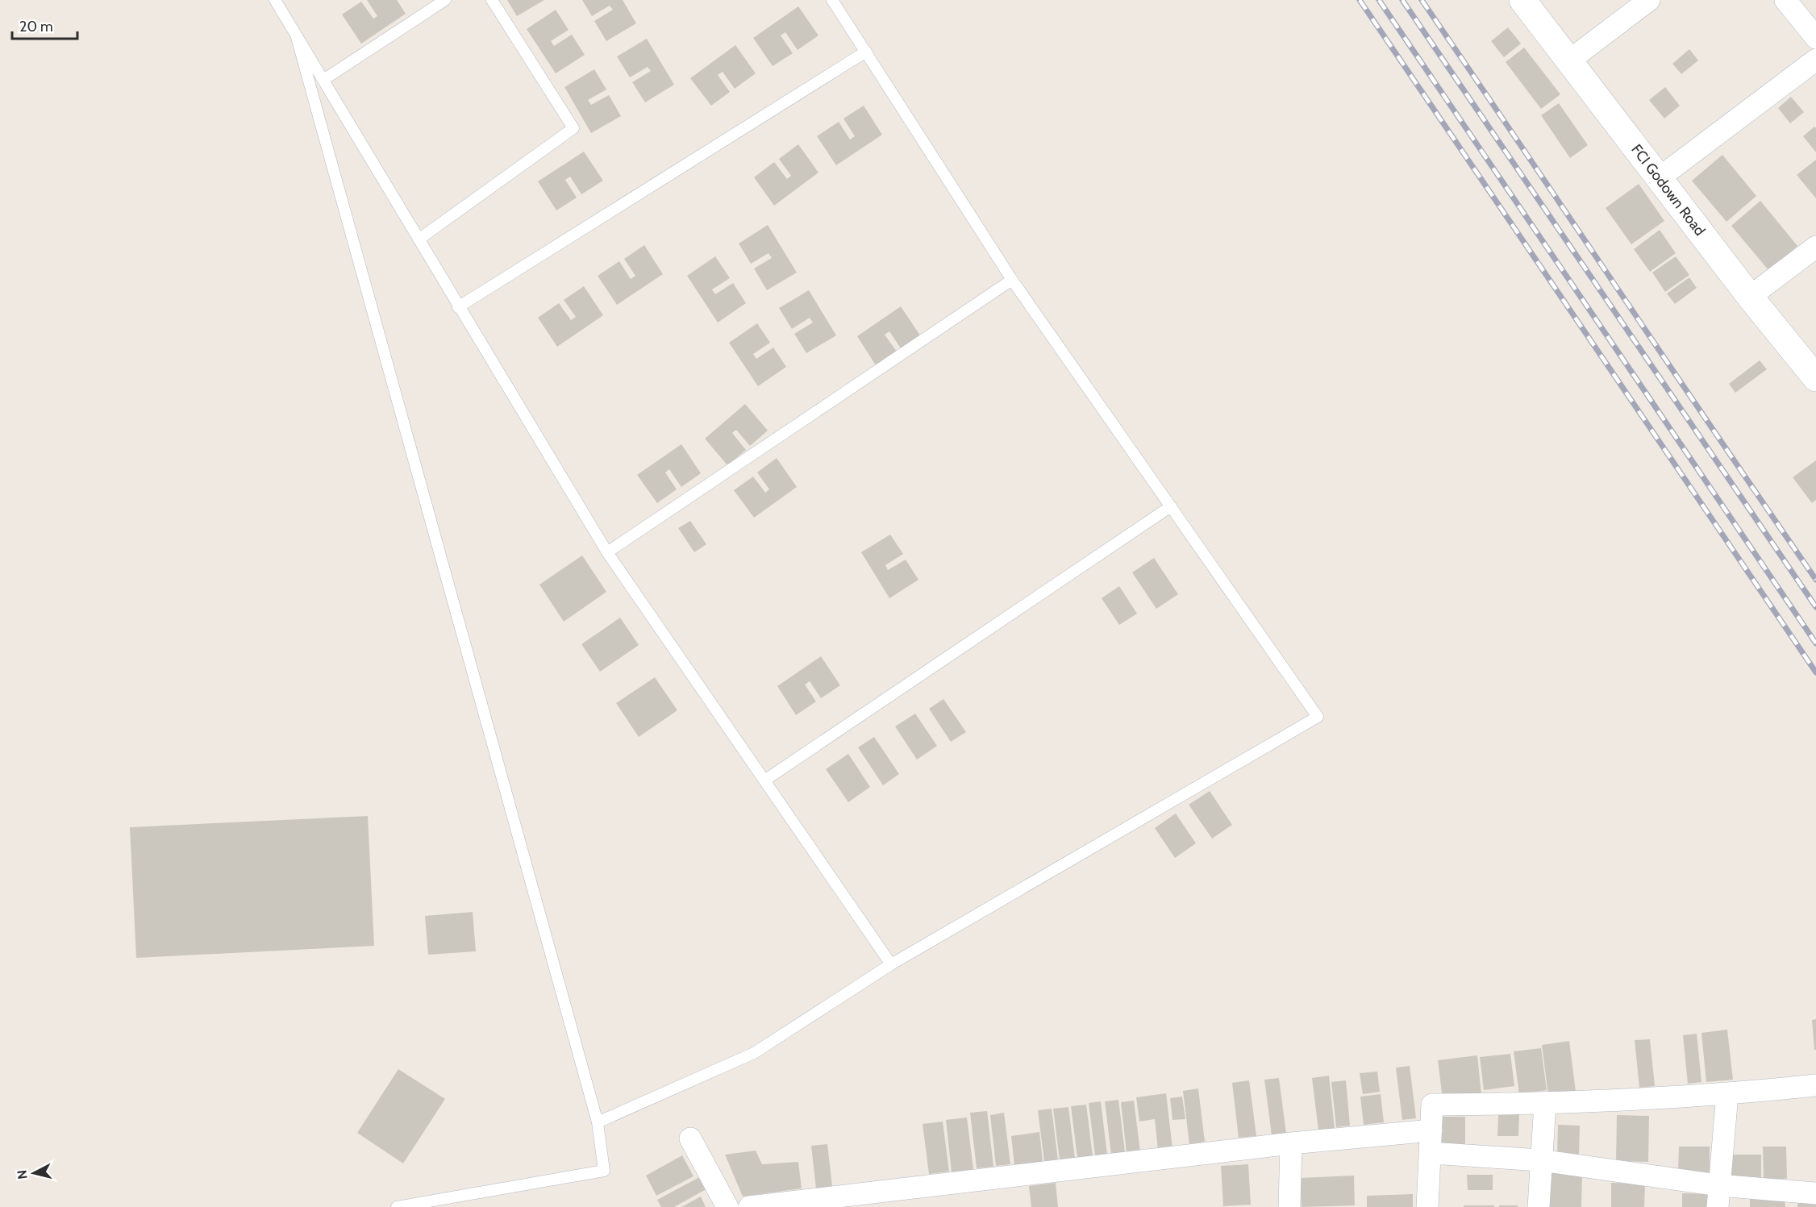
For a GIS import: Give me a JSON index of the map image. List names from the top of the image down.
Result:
{
  "streets": {
    "street": ["FCI Godown Road"]
  },
  "scale_bar": "20 m",
  "north": "left"
}
